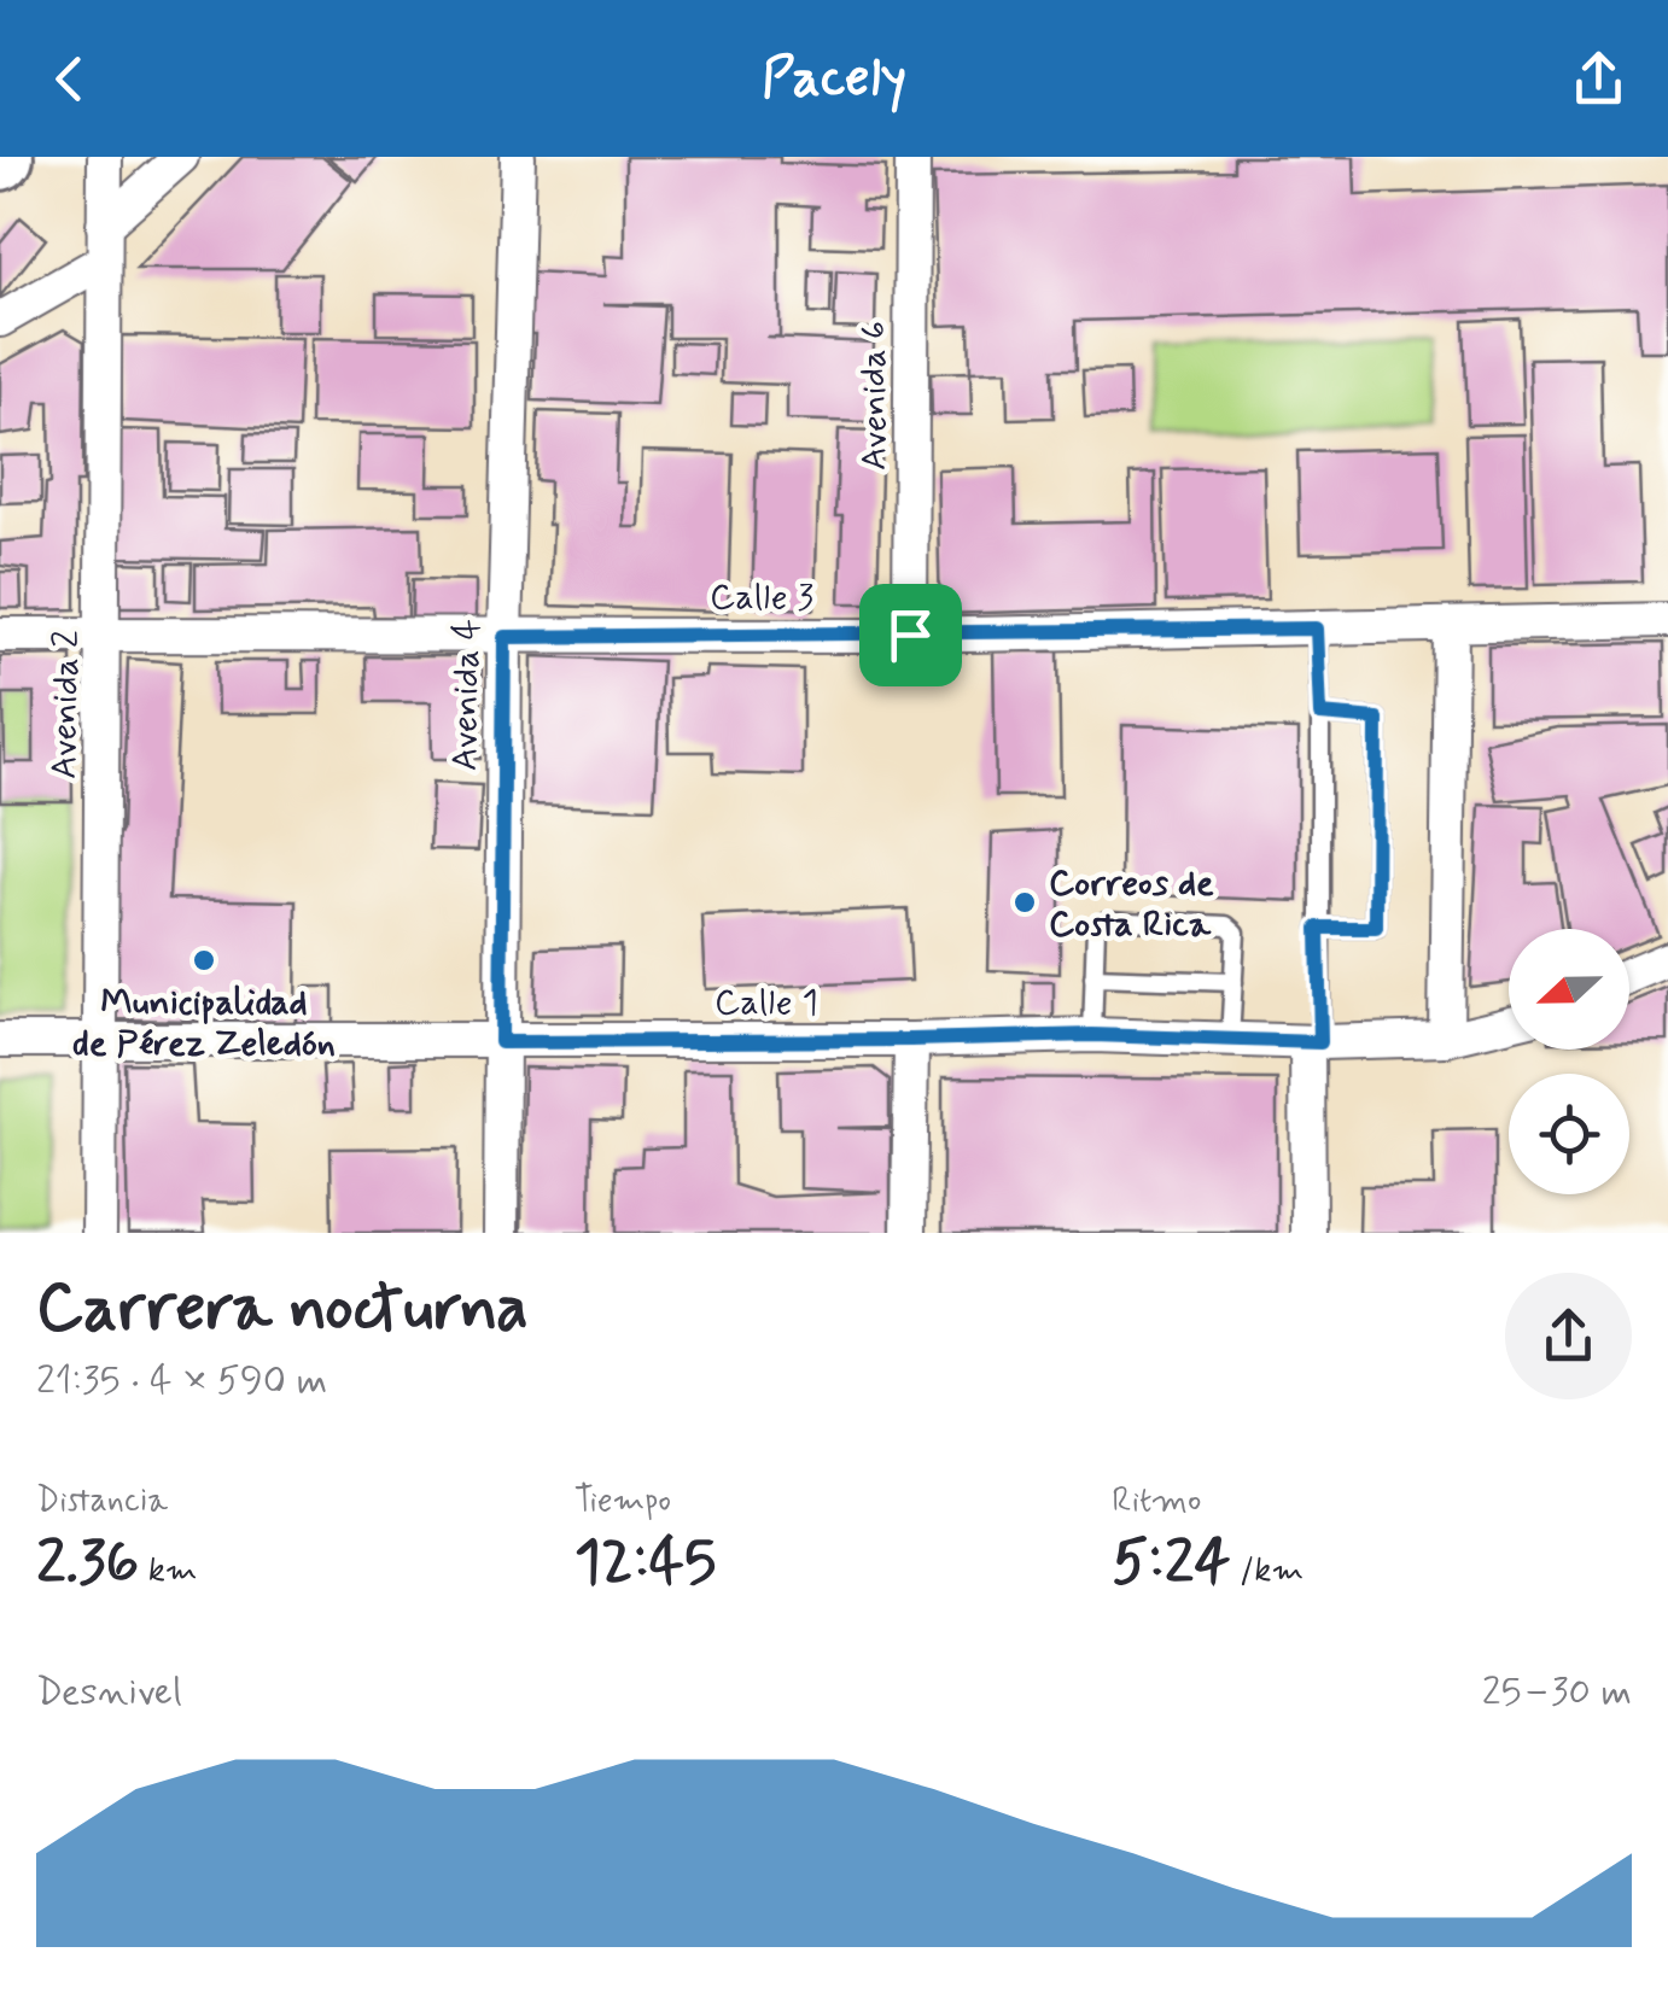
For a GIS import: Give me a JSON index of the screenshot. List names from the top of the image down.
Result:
{
  "streets": {
    "street": [
      "Avenida 6",
      "Calle 3",
      "Avenida 4",
      "Avenida 2",
      "Calle 1"
    ]
  },
  "crossings": [
    ["Avenida 6", "Calle 3"],
    ["Calle 3", "Avenida 4"],
    ["Calle 3", "Avenida 2"],
    ["Avenida 4", "Calle 1"],
    ["Avenida 2", "Calle 1"]
  ],
  "places": ["Correos de Costa Rica", "Municipalidad de Pérez Zeledón"],
  "north": "left",
  "page": {
    "header": "Pacely",
    "heading": ["Carrera nocturna", "21:35 · 4 × 590 m"],
    "stats": [
      ["Distancia", "2.36 km"],
      ["Tiempo", "12:45"],
      ["Ritmo", "5:24 /km"]
    ],
    "chart": ["Desnivel", "25–30 m"]
  }
}
